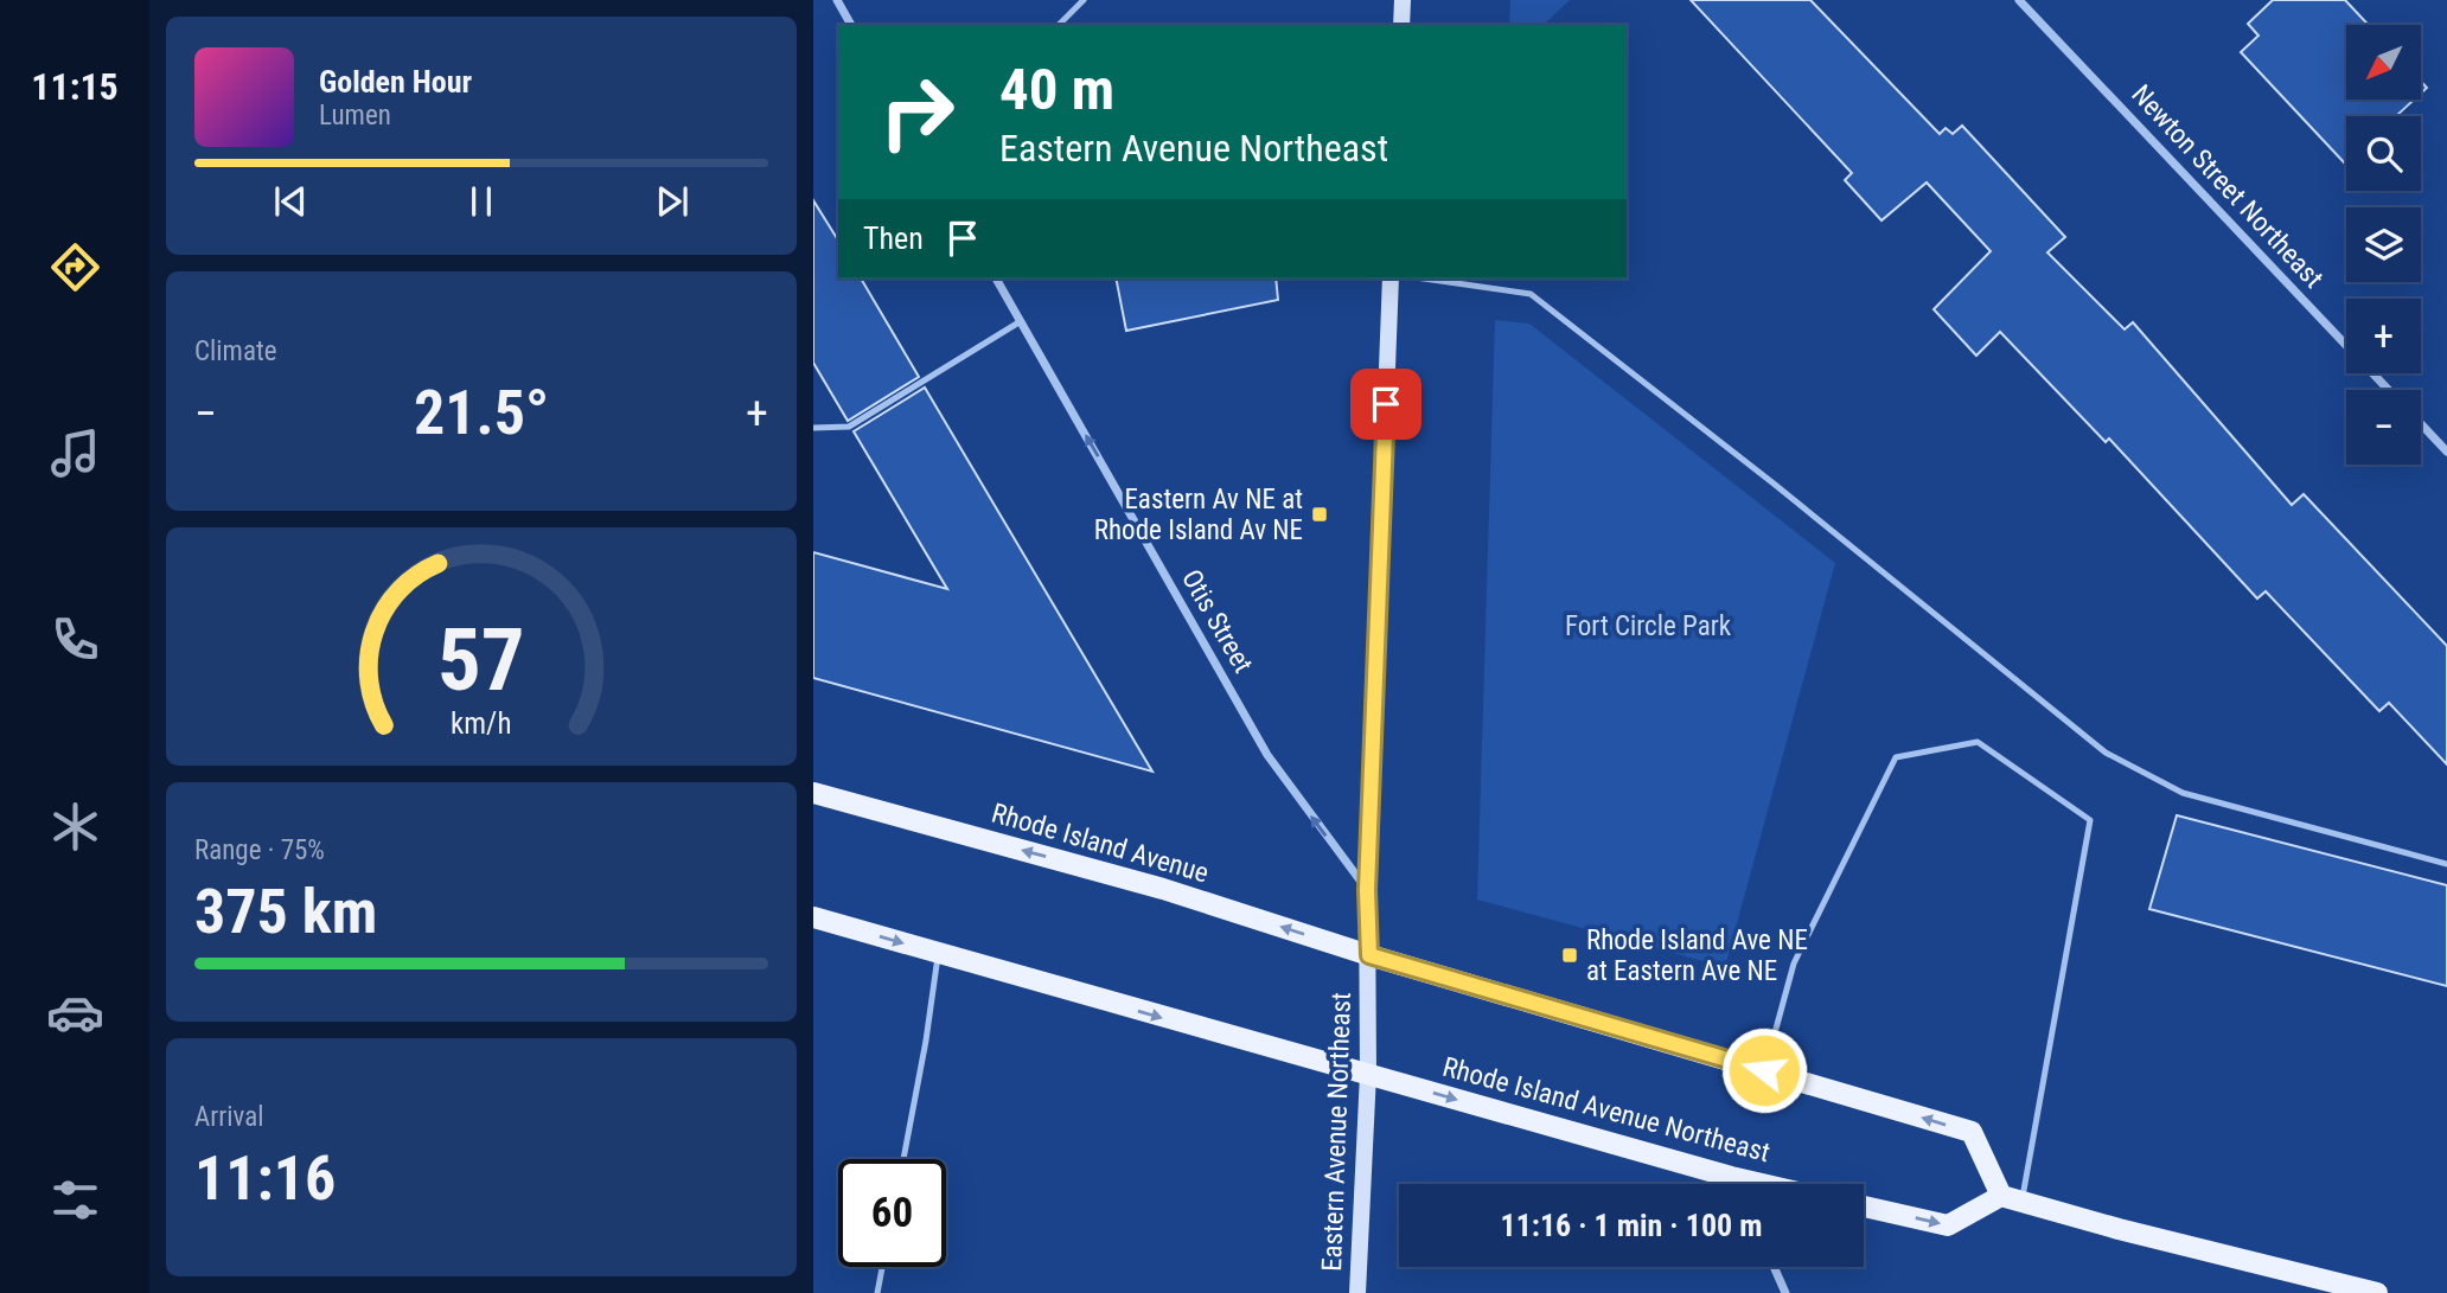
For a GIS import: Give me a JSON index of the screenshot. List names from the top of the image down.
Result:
{
  "streets": {
    "main road": ["Rhode Island Avenue", "Rhode Island Avenue Northeast", "Eastern Avenue Northeast"],
    "street": ["Newton Street Northeast", "Otis Street"]
  },
  "crossings": [
    ["Otis Street", "Eastern Avenue Northeast"],
    ["Rhode Island Avenue", "Eastern Avenue Northeast"],
    ["Rhode Island Avenue Northeast", "Eastern Avenue Northeast"]
  ],
  "one_way": ["Otis Street"],
  "parks": ["Fort Circle Park"],
  "places": {
    "transit": ["Eastern Av NE at Rhode Island Av NE", "Rhode Island Ave NE at Eastern Ave NE"]
  },
  "north": "bottom left",
  "page": {
    "tabs": "11:15",
    "map_buttons": ["+", "−"],
    "turn": ["40 m", "Eastern Avenue Northeast"],
    "song": ["Golden Hour", "Lumen"],
    "then": "Then",
    "tile": [
      "Climate",
      ["Range · 75%", "375 km"],
      ["Arrival", "11:16"]
    ],
    "heat": ["−", "21.5°", "+"],
    "limit": "60",
    "trip": "11:16 · 1 min · 100 m",
    "gauge": ["57", "km/h"]
  }
}
